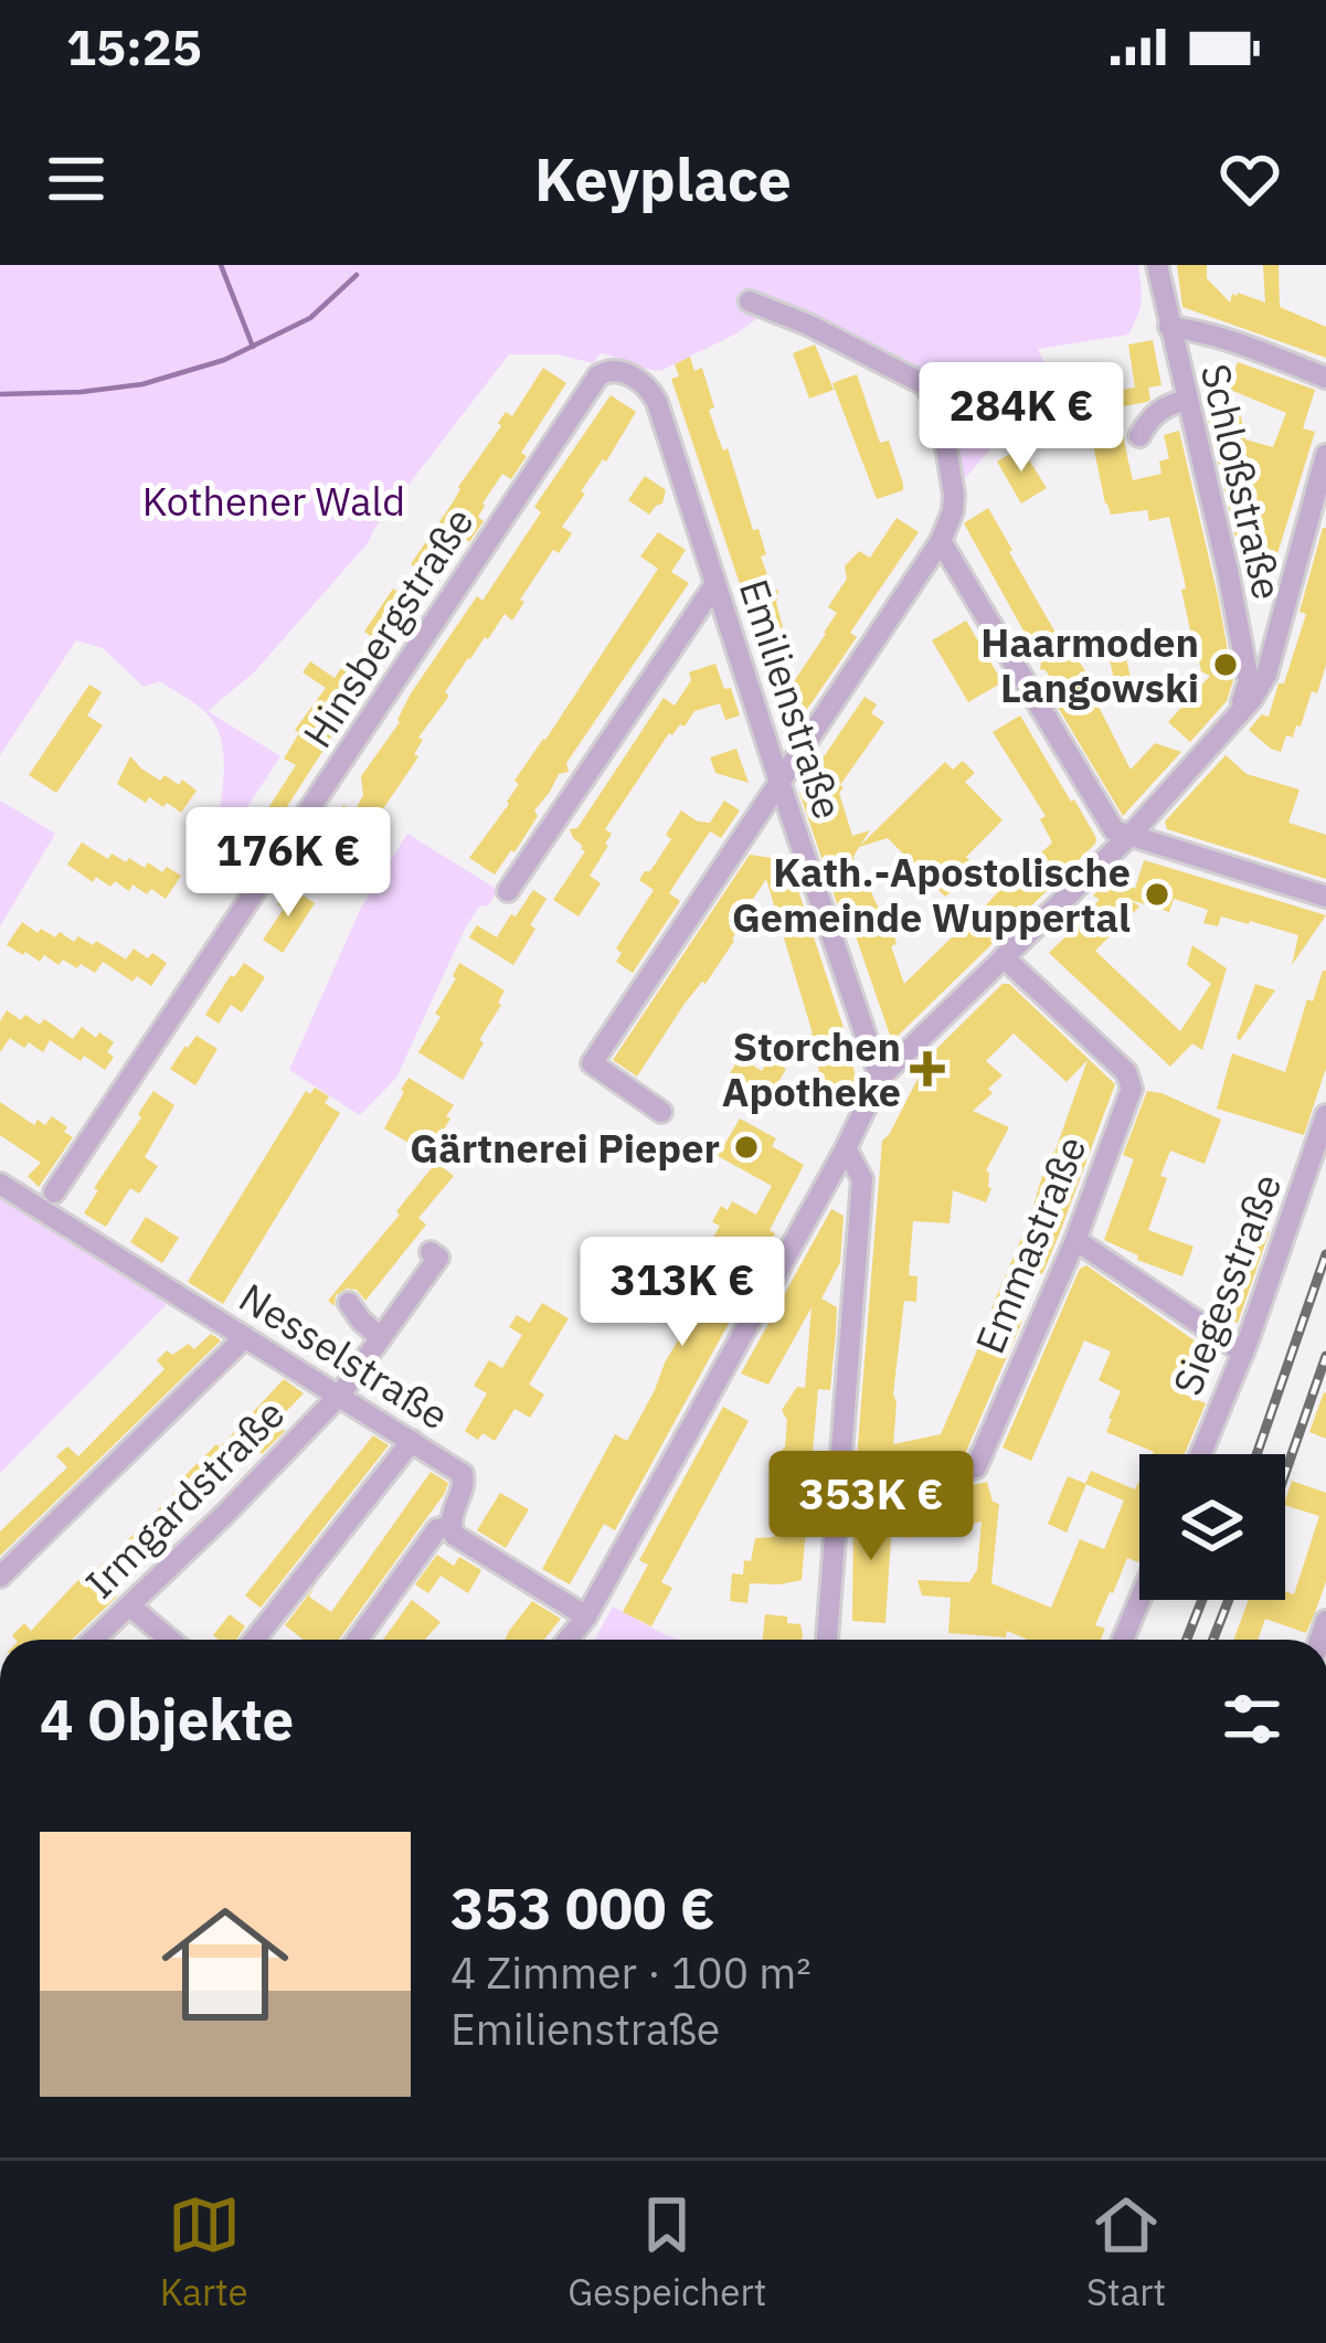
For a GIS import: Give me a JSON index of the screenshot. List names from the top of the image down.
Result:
{
  "streets": {
    "street": [
      "Schloßstraße",
      "Hinsbergstraße",
      "Emilienstraße",
      "Emmastraße",
      "Siegesstraße",
      "Nesselstraße",
      "Irmgardstraße"
    ]
  },
  "crossings": [
    ["Hinsbergstraße", "Emilienstraße"],
    ["Nesselstraße", "Irmgardstraße"]
  ],
  "parks": ["Kothener Wald"],
  "places": {
    "other": ["Haarmoden Langowski", "Kath.-Apostolische Gemeinde Wuppertal", "Gärtnerei Pieper"],
    "health": ["Storchen Apotheke"]
  },
  "page": {
    "status": "15:25",
    "header": "Keyplace",
    "price": [
      "284K €",
      "176K €",
      "313K €",
      "353K €"
    ],
    "heading": "4 Objekte",
    "list": [
      {
        "name": "353 000 €",
        "note": "4 Zimmer · 100 m² · Emilienstraße"
      }
    ],
    "tabs": ["Karte", "Gespeichert", "Start"]
  }
}
